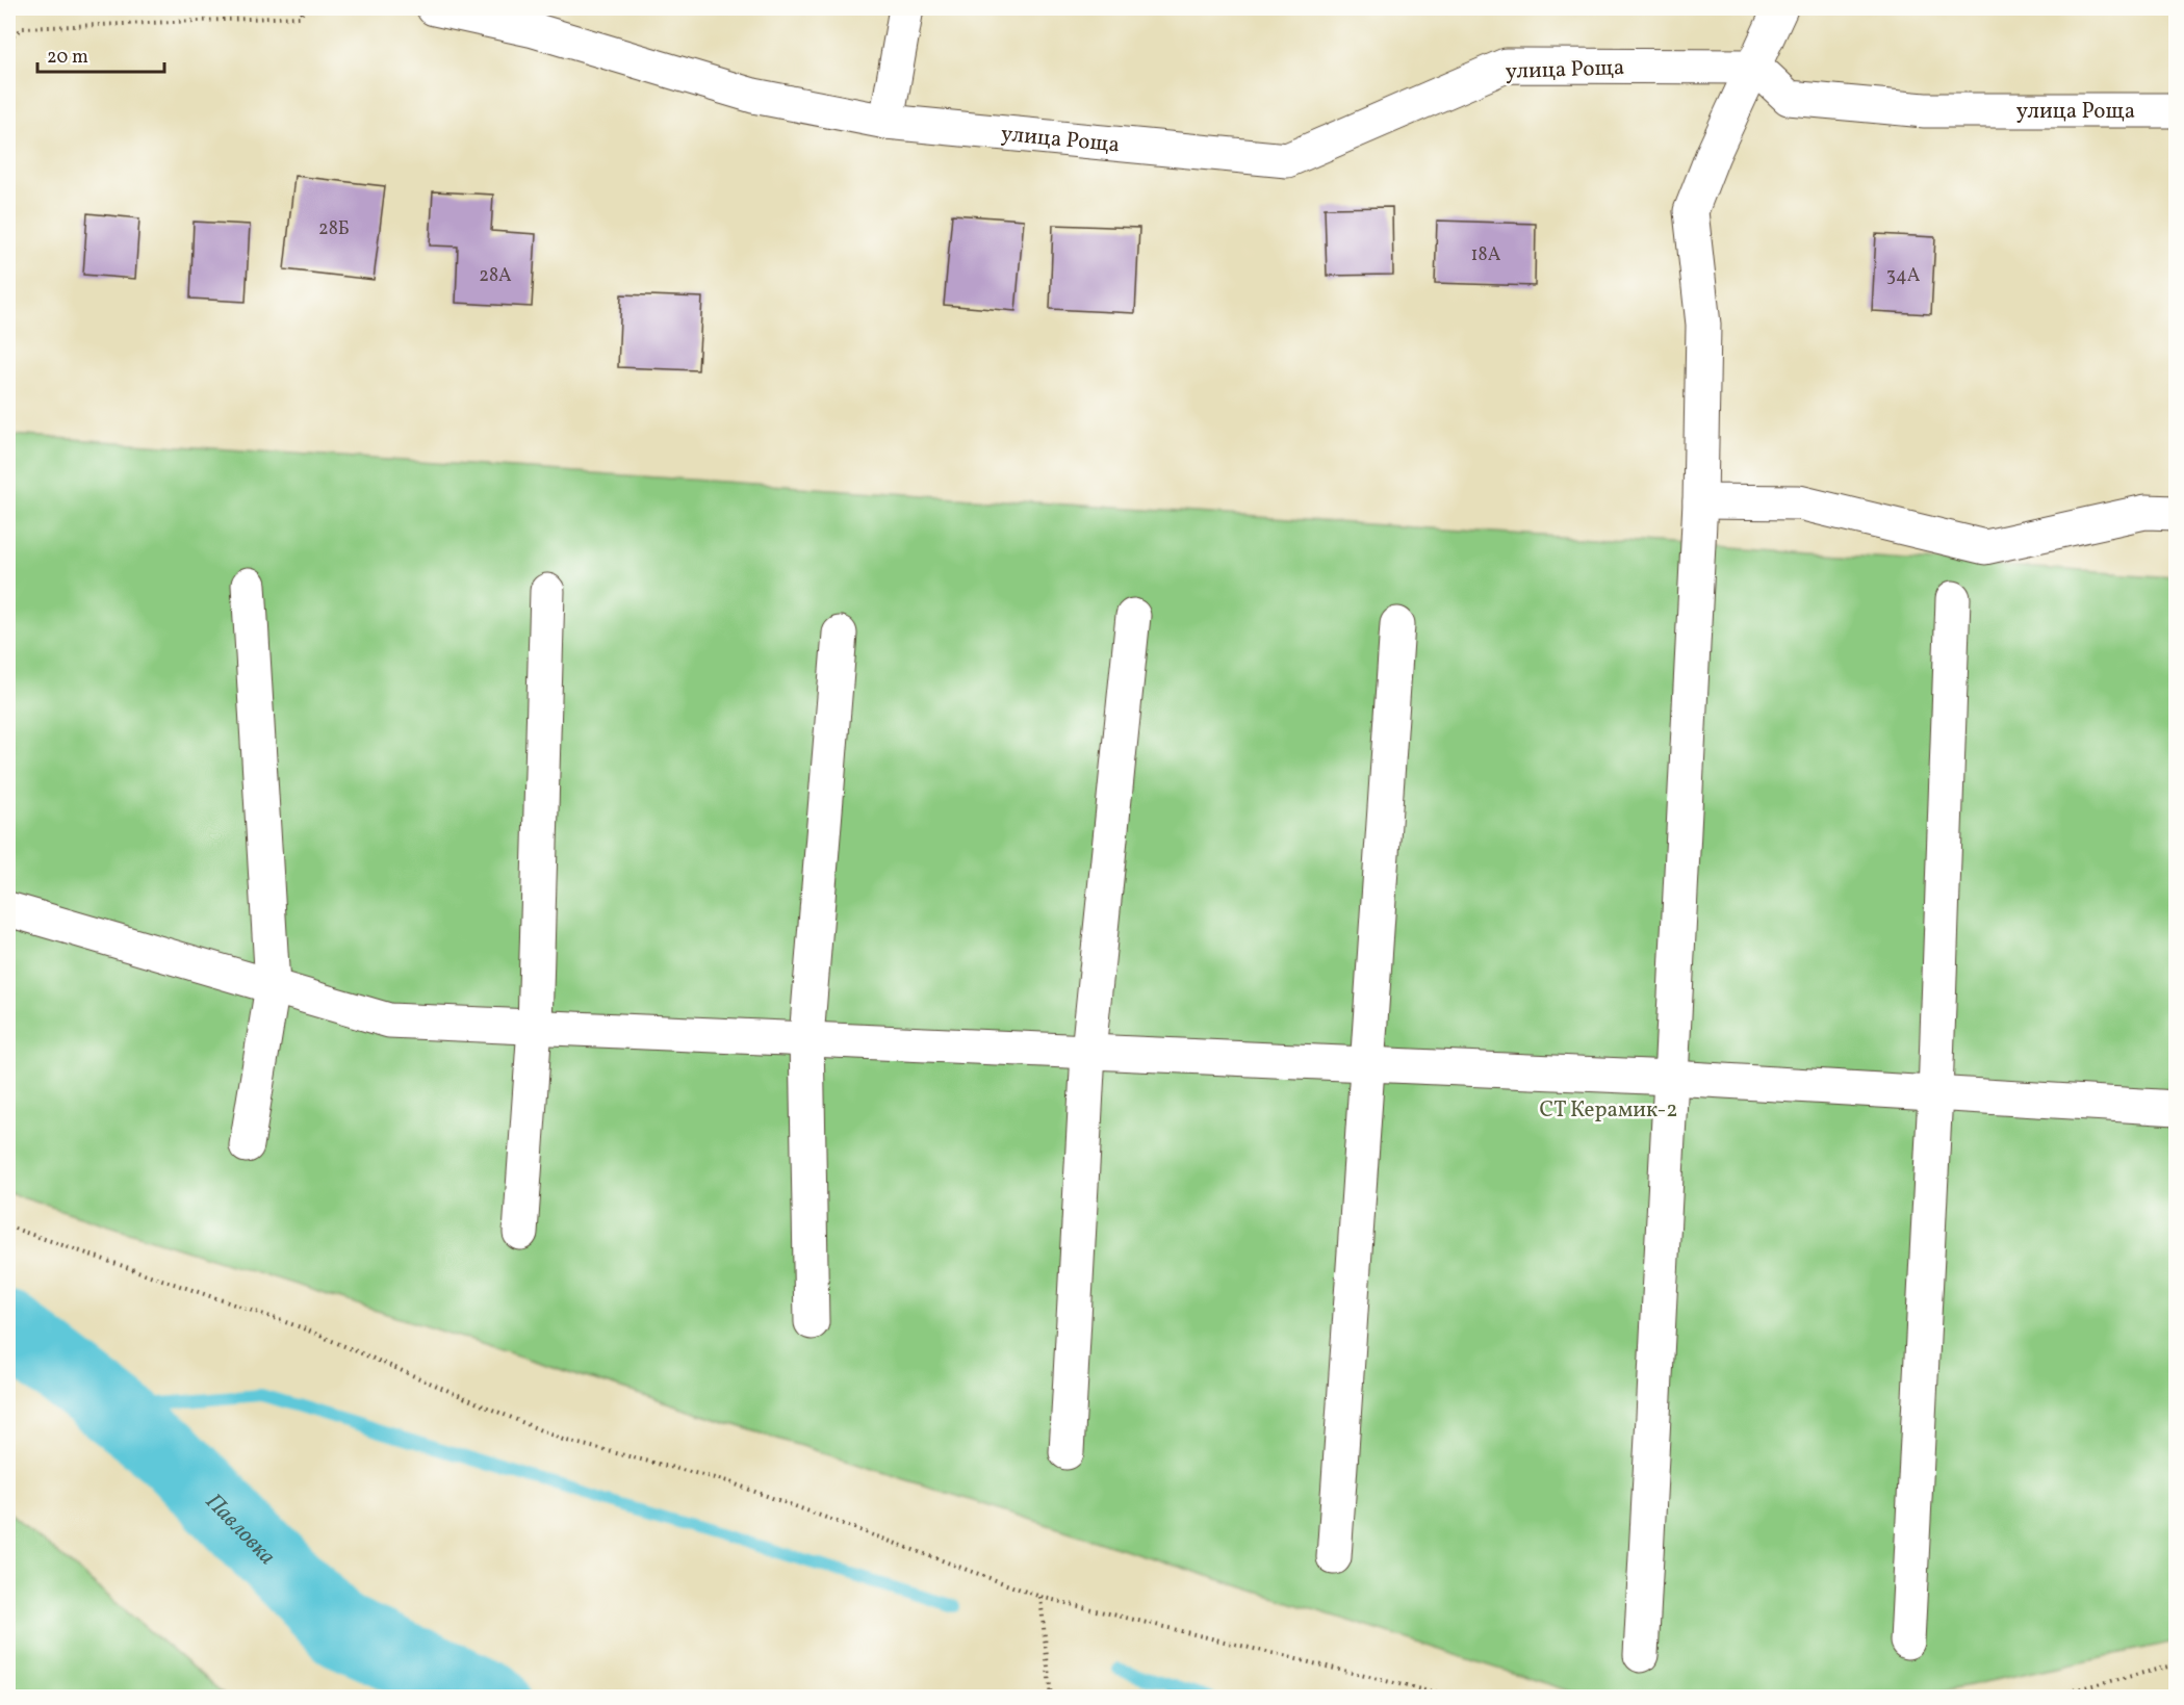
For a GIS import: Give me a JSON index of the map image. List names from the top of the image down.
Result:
{
  "streets": {
    "lane": ["улица Роща"]
  },
  "water": ["Павловка"],
  "parks": ["СТ Керамик-2"],
  "house_numbers": [
    "28Б",
    "18А",
    "28А",
    "34А"
  ],
  "scale_bar": "20 m"
}
